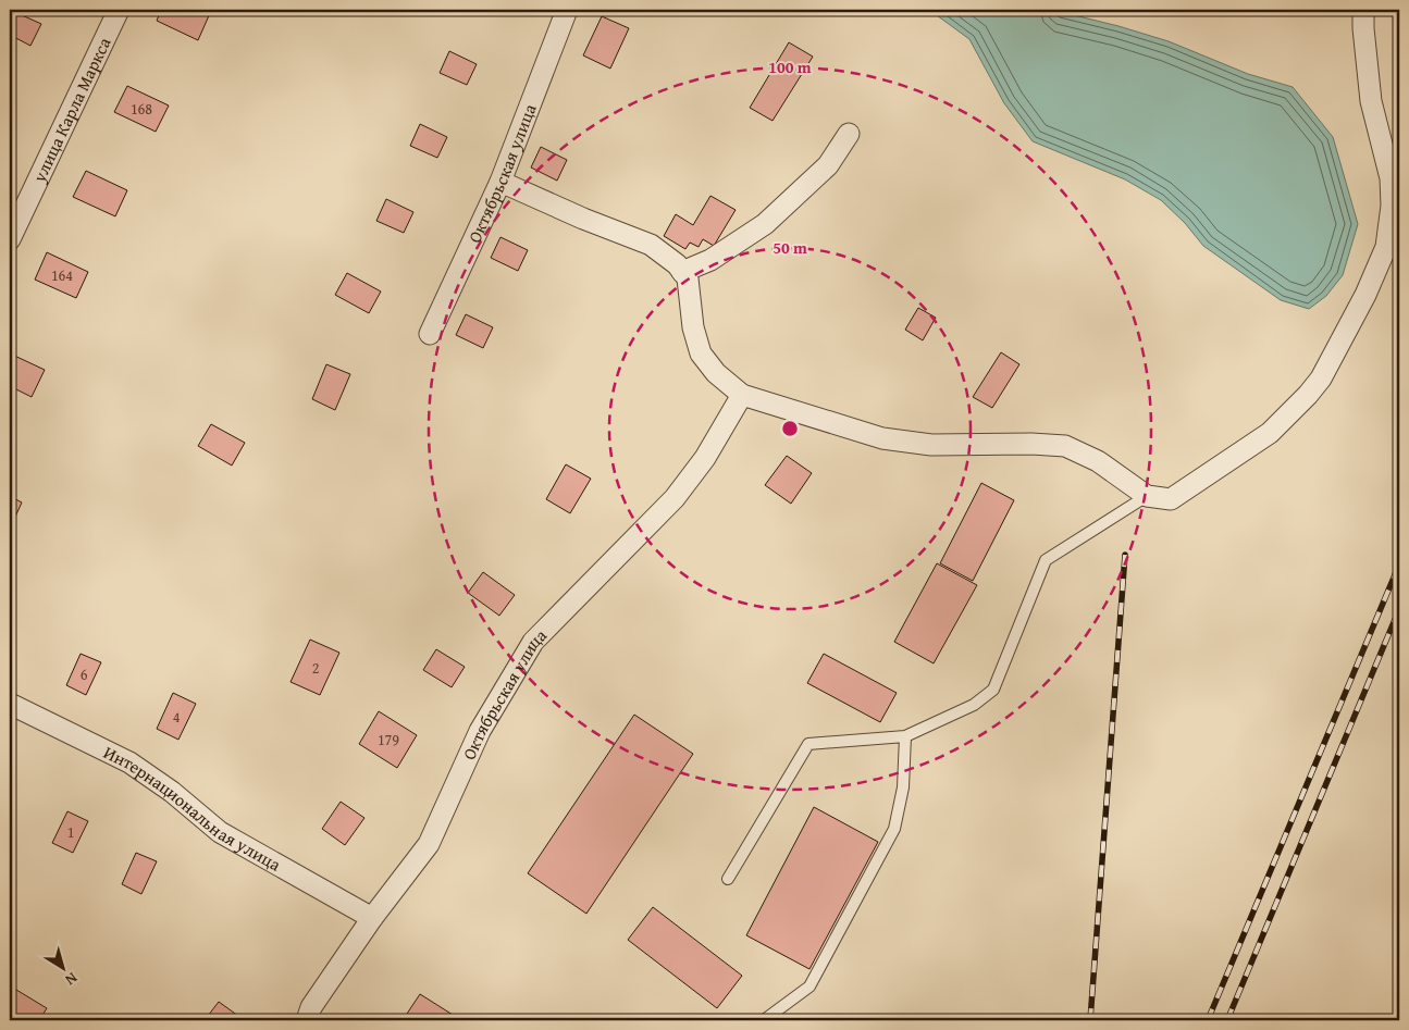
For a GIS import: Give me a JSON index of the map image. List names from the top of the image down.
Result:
{
  "streets": {
    "street": ["улица Карла Маркса", "Октябрьская улица", "Интернациональная улица"]
  },
  "crossings": [
    ["Октябрьская улица", "Интернациональная улица"]
  ],
  "house_numbers": [
    "168",
    "164",
    "2",
    "6",
    "4",
    "179",
    "1"
  ],
  "north": "bottom right",
  "rings": ["100 m", "50 m"]
}
